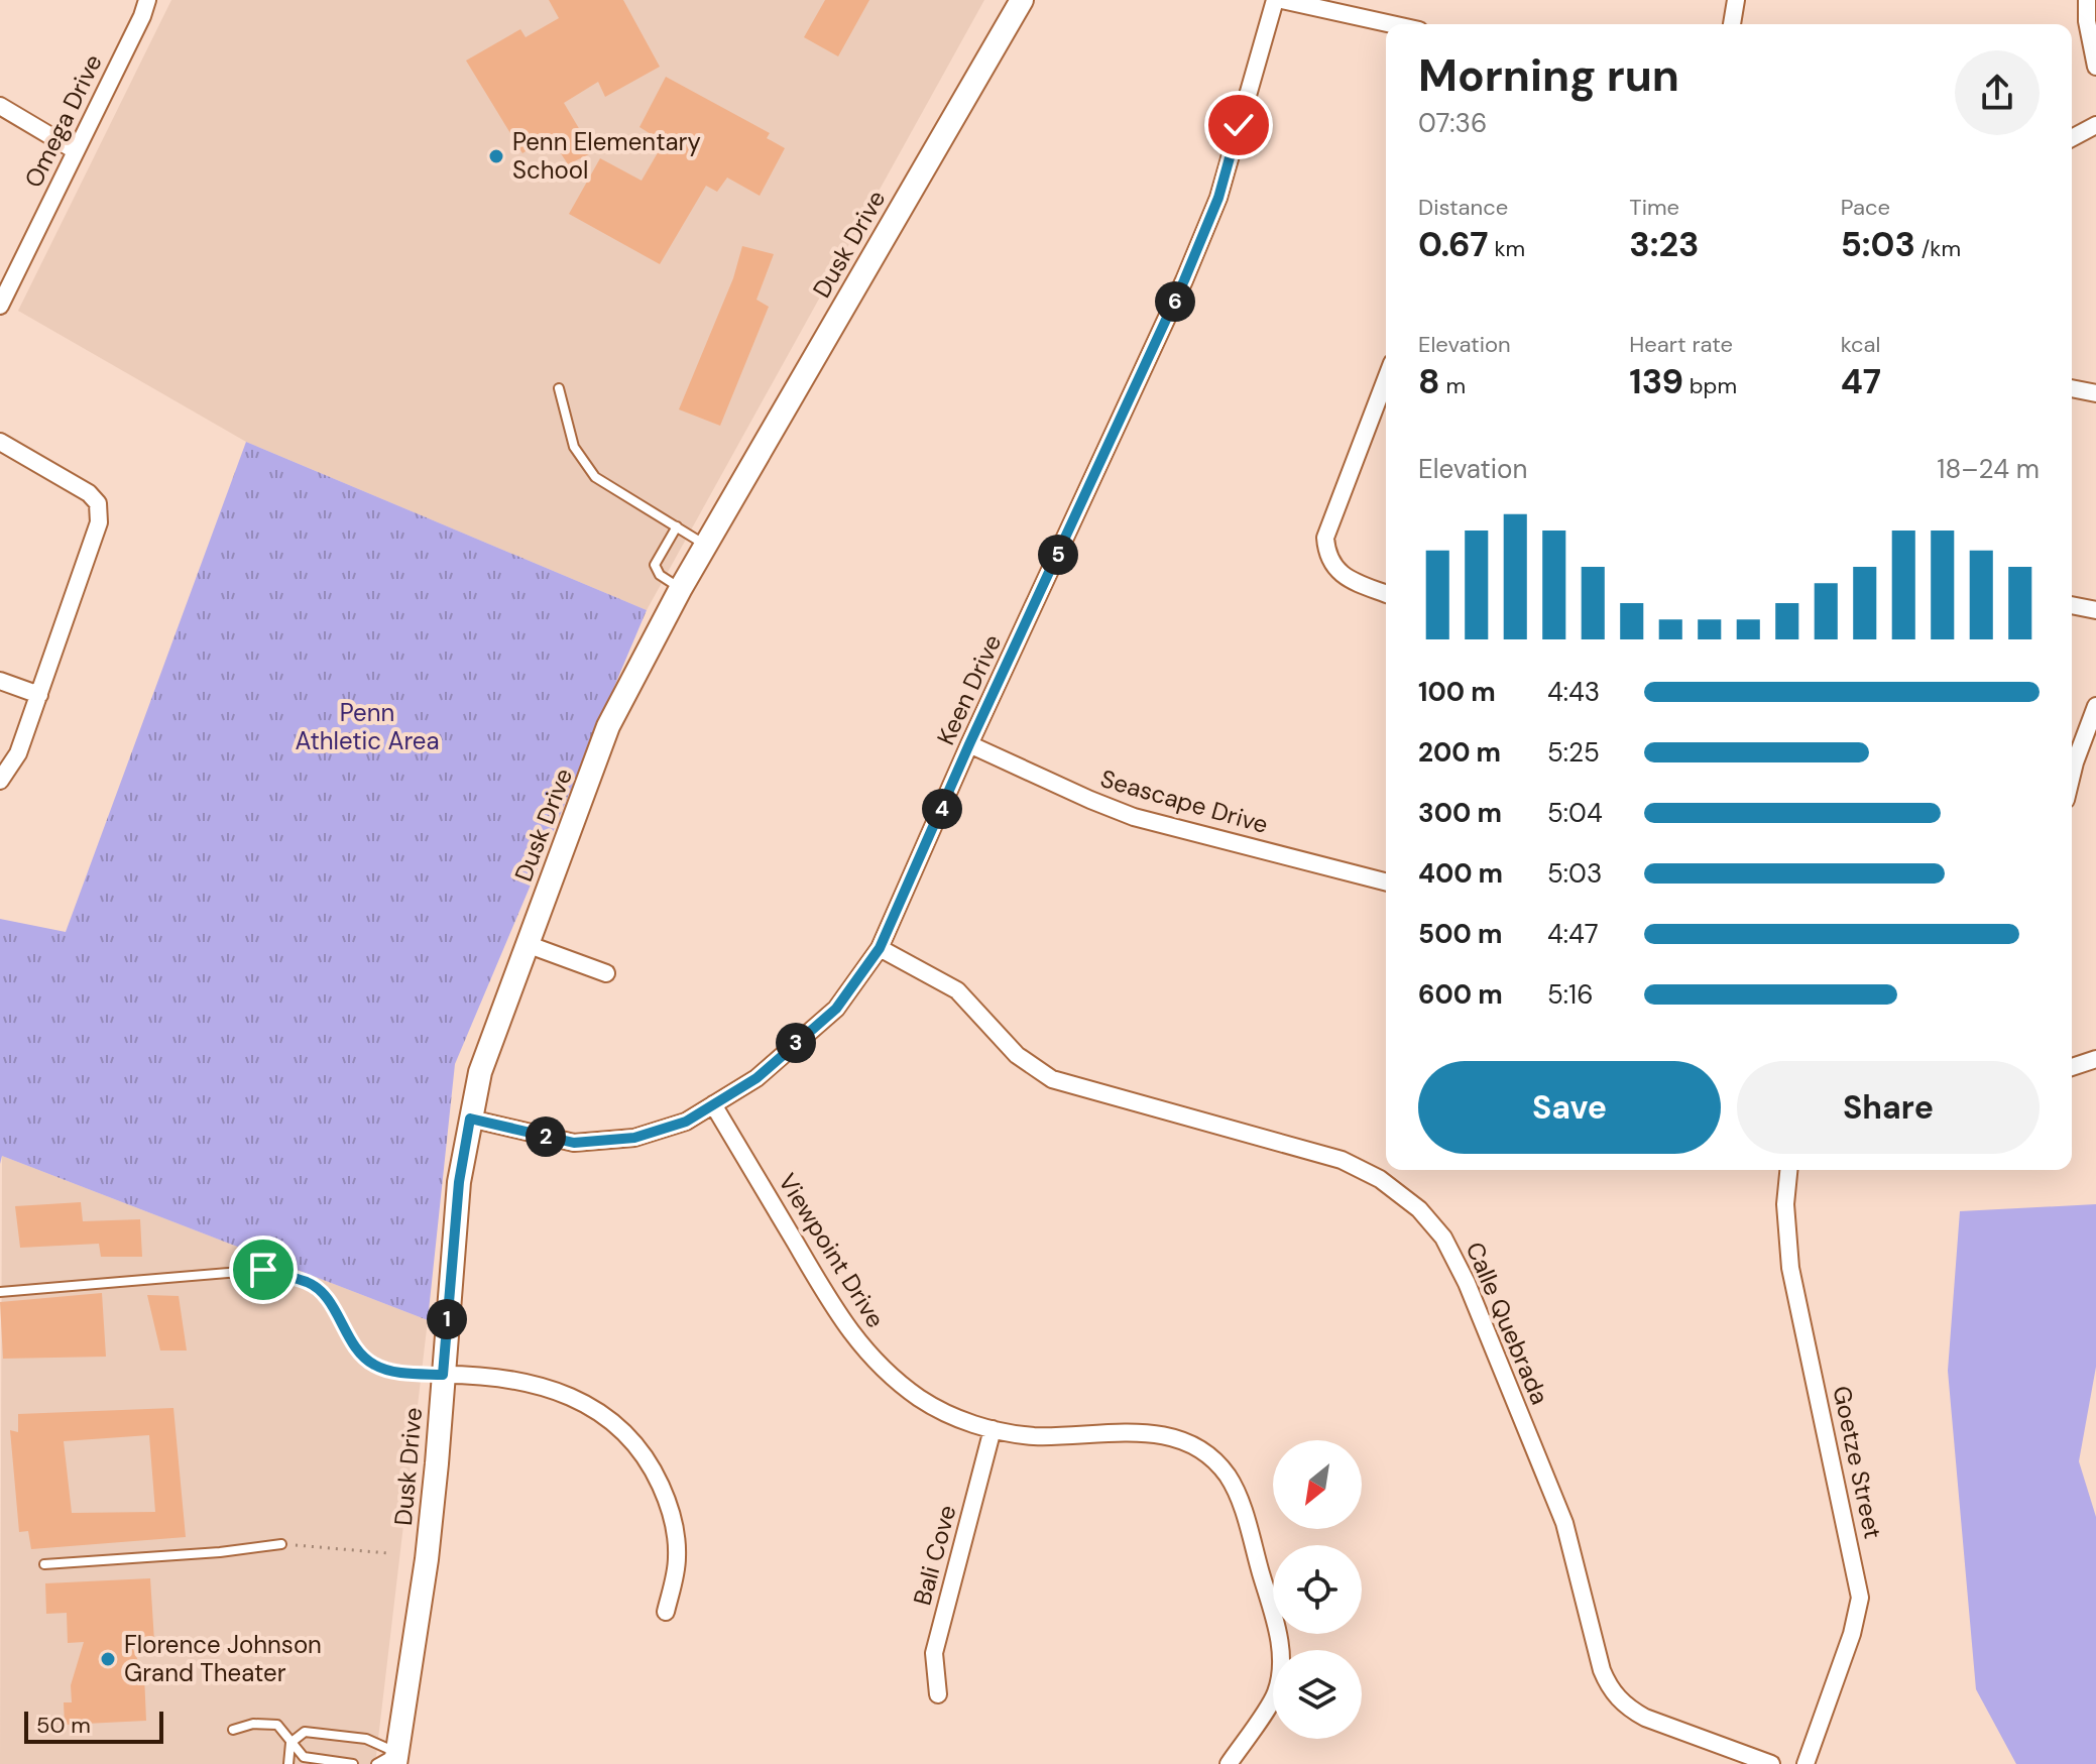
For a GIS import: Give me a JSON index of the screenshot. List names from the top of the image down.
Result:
{
  "streets": {
    "street": [
      "Omega Drive",
      "Dusk Drive",
      "Keen Drive",
      "Seascape Drive",
      "Viewpoint Drive",
      "Calle Quebrada",
      "Goetze Street",
      "Bali Cove"
    ]
  },
  "crossings": [
    ["Dusk Drive", "Keen Drive"],
    ["Keen Drive", "Seascape Drive"],
    ["Keen Drive", "Viewpoint Drive"],
    ["Keen Drive", "Calle Quebrada"],
    ["Viewpoint Drive", "Bali Cove"]
  ],
  "parks": ["Penn Athletic Area"],
  "places": ["Penn Elementary School", "Florence Johnson Grand Theater"],
  "scale_bar": "50 m",
  "north": "bottom left",
  "page": {
    "heading": ["Morning run", "07:36"],
    "stats": [
      ["Distance", "0.67 km"],
      ["Time", "3:23"],
      ["Pace", "5:03 /km"],
      ["Elevation", "8 m"],
      ["Heart rate", "139 bpm"],
      ["kcal", "47"]
    ],
    "pins": [
      "6",
      "5",
      "4",
      "3",
      "2",
      "1"
    ],
    "chart": ["Elevation", "18–24 m"],
    "list": [
      {
        "name": "100 m",
        "note": "4:43"
      },
      {
        "name": "200 m",
        "note": "5:25"
      },
      {
        "name": "300 m",
        "note": "5:04"
      },
      {
        "name": "400 m",
        "note": "5:03"
      },
      {
        "name": "500 m",
        "note": "4:47"
      },
      {
        "name": "600 m",
        "note": "5:16"
      }
    ],
    "buttons": ["Save", "Share"],
    "scale": "50 m"
  }
}
